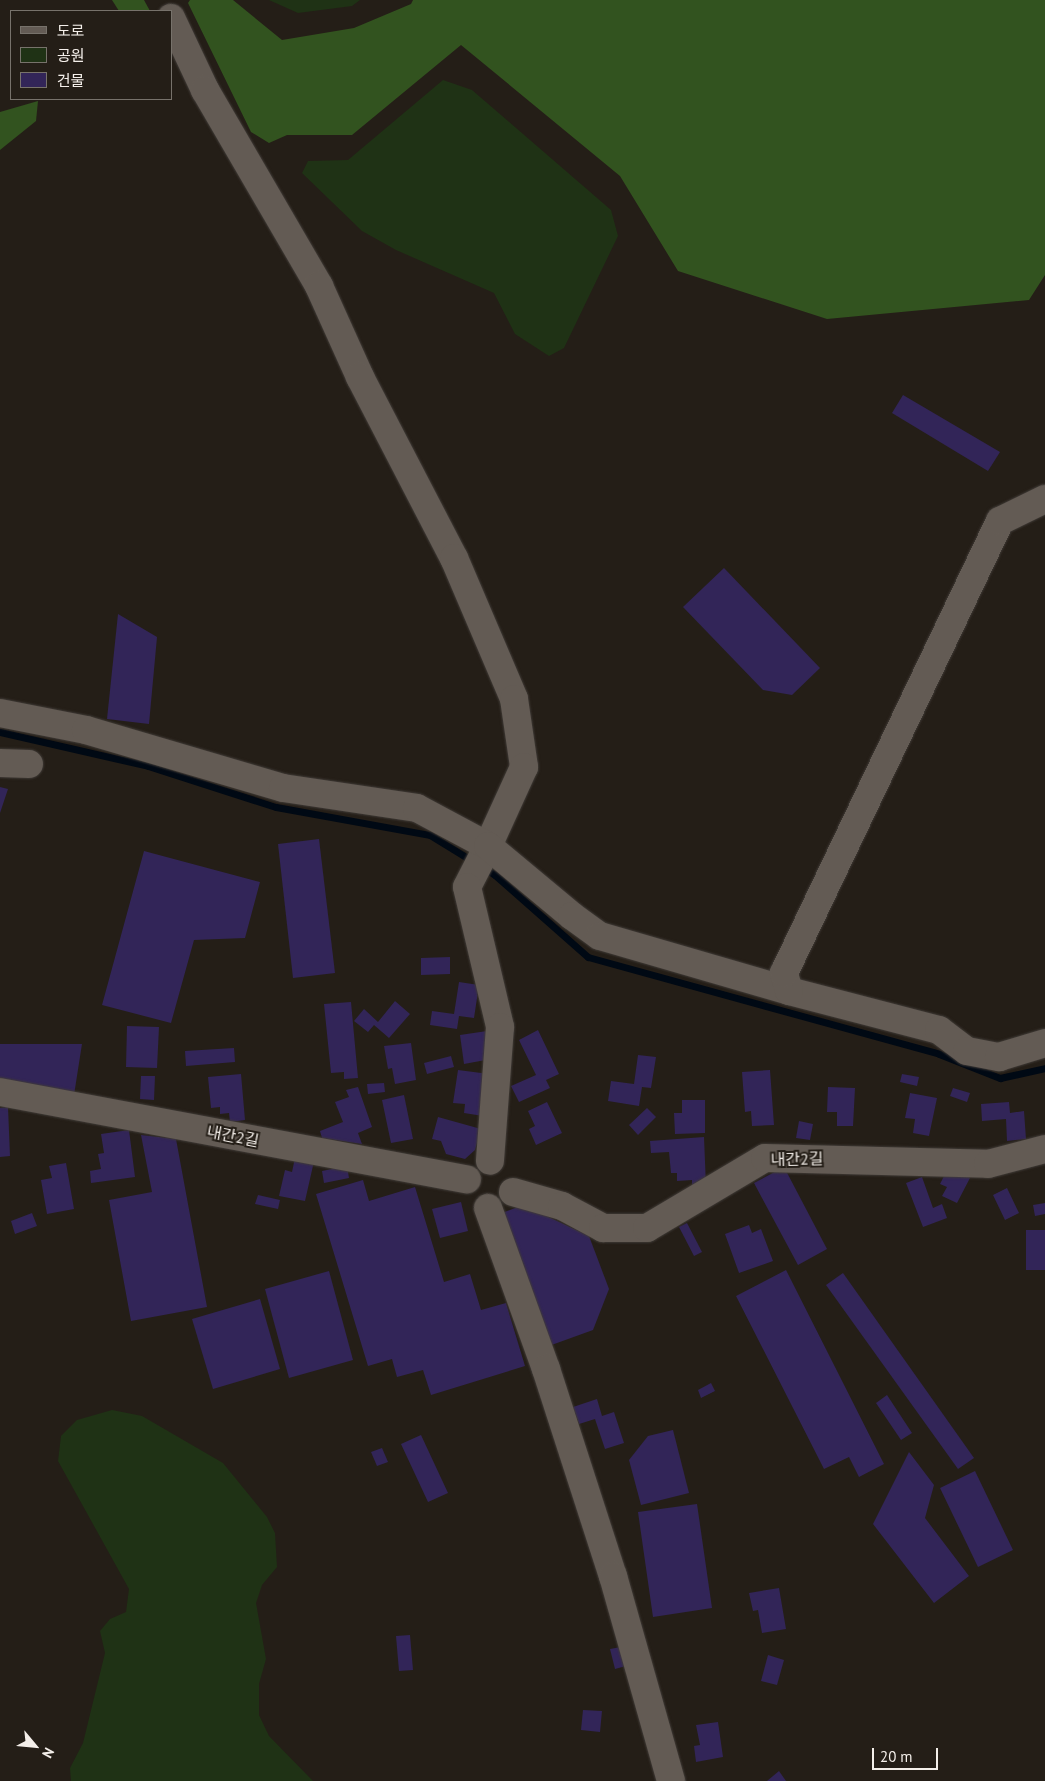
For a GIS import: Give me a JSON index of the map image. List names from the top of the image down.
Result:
{
  "streets": {
    "lane": ["내간2길"]
  },
  "legend": ["도로", "공원", "건물"],
  "scale_bar": "20 m",
  "north": "bottom right"
}
